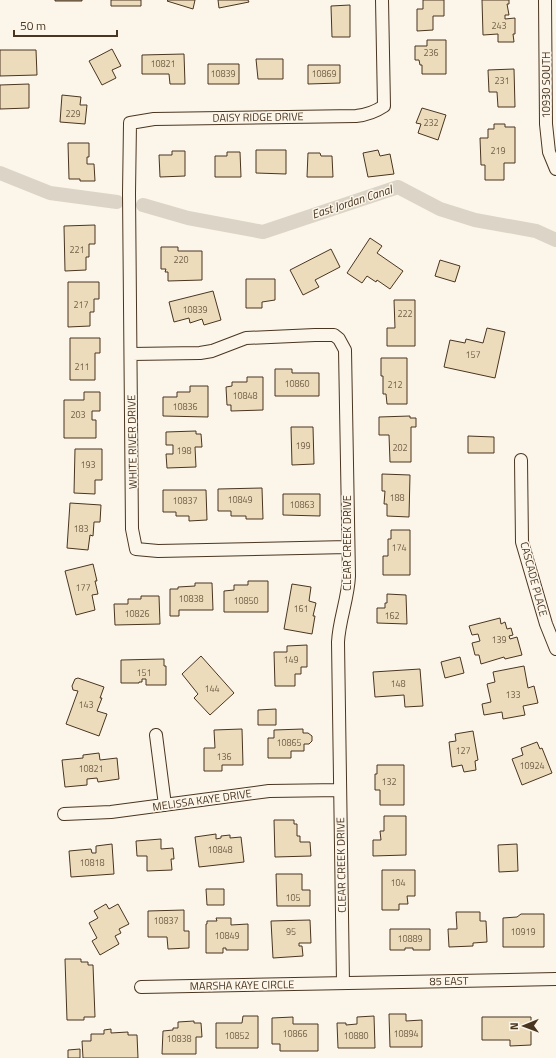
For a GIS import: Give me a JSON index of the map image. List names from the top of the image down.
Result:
{
  "streets": {
    "street": [
      "10930 SOUTH",
      "DAISY RIDGE DRIVE",
      "WHITE RIVER DRIVE",
      "CLEAR CREEK DRIVE",
      "CASCADE PLACE",
      "MELISSA KAYE DRIVE",
      "85 EAST",
      "MARSHA KAYE CIRCLE"
    ]
  },
  "crossings": [
    ["DAISY RIDGE DRIVE", "WHITE RIVER DRIVE"],
    ["WHITE RIVER DRIVE", "CLEAR CREEK DRIVE"],
    ["CLEAR CREEK DRIVE", "MELISSA KAYE DRIVE"],
    ["CLEAR CREEK DRIVE", "85 EAST"],
    ["CLEAR CREEK DRIVE", "MARSHA KAYE CIRCLE"],
    ["85 EAST", "MARSHA KAYE CIRCLE"]
  ],
  "water": ["East Jordan Canal"],
  "house_numbers": [
    "243",
    "236",
    "10821",
    "10839",
    "10869",
    "231",
    "229",
    "232",
    "219",
    "221",
    "220",
    "217",
    "10839",
    "222",
    "157",
    "211",
    "10860",
    "212",
    "10848",
    "10836",
    "203",
    "199",
    "202",
    "198",
    "193",
    "188",
    "10849",
    "10837",
    "10863",
    "183",
    "174",
    "177",
    "10838",
    "10850",
    "161",
    "10826",
    "162",
    "139",
    "149",
    "151",
    "148",
    "144",
    "133",
    "143",
    "10865",
    "127",
    "136",
    "10924",
    "10821",
    "132",
    "10848",
    "10818",
    "104",
    "105",
    "10837",
    "95",
    "10919",
    "10849",
    "10889",
    "10866",
    "10894",
    "10852",
    "10880",
    "10838"
  ],
  "scale_bar": "50 m",
  "north": "left"
}
